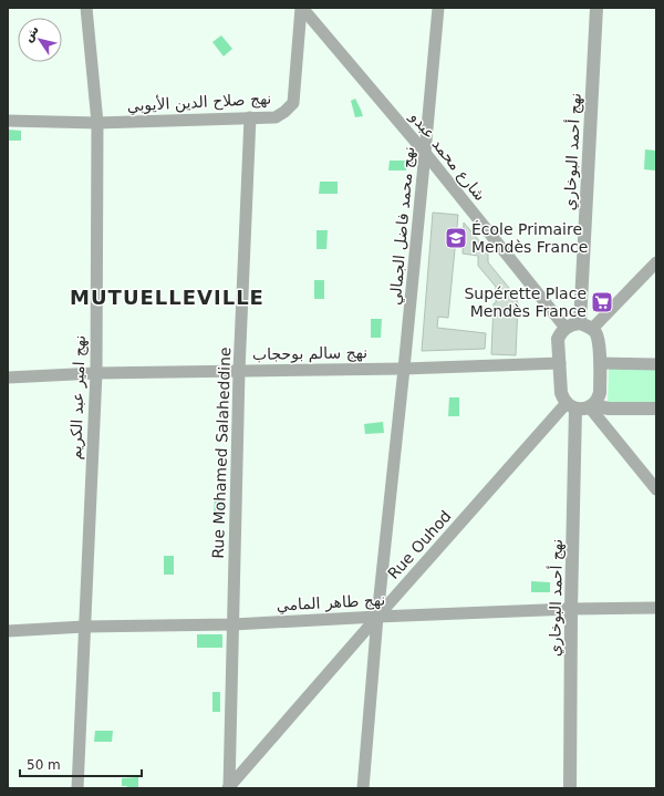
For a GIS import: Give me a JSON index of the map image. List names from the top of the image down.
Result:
{
  "streets": {
    "street": [
      "نهج صلاح الدين الأيوبي",
      "نهج أحمد البوخاري",
      "شارع محمد عبدو",
      "نهج محمد فاضل الجمالي",
      "نهج سالم بوحجاب",
      "نهج امير عبد الكريم",
      "Rue Mohamed Salaheddine",
      "Rue Ouhod",
      "نهج طاهر المامي"
    ]
  },
  "crossings": [
    ["نهج صلاح الدين الأيوبي", "شارع محمد عبدو"],
    ["نهج صلاح الدين الأيوبي", "نهج امير عبد الكريم"],
    ["نهج صلاح الدين الأيوبي", "Rue Mohamed Salaheddine"],
    ["نهج أحمد البوخاري", "شارع محمد عبدو"],
    ["نهج أحمد البوخاري", "نهج سالم بوحجاب"],
    ["نهج أحمد البوخاري", "Rue Ouhod"],
    ["نهج أحمد البوخاري", "نهج طاهر المامي"],
    ["شارع محمد عبدو", "نهج محمد فاضل الجمالي"],
    ["نهج محمد فاضل الجمالي", "نهج سالم بوحجاب"],
    ["نهج محمد فاضل الجمالي", "Rue Ouhod"],
    ["نهج محمد فاضل الجمالي", "نهج طاهر المامي"],
    ["نهج سالم بوحجاب", "نهج امير عبد الكريم"],
    ["نهج سالم بوحجاب", "Rue Mohamed Salaheddine"],
    ["نهج امير عبد الكريم", "نهج طاهر المامي"],
    ["Rue Mohamed Salaheddine", "Rue Ouhod"],
    ["Rue Mohamed Salaheddine", "نهج طاهر المامي"],
    ["Rue Ouhod", "نهج طاهر المامي"]
  ],
  "districts": ["MUTUELLEVILLE"],
  "places": {
    "school or university": ["École Primaire Mendès France"],
    "supermarket": ["Supérette Place Mendès France"]
  },
  "scale_bar": "50 m",
  "north": "top left"
}
